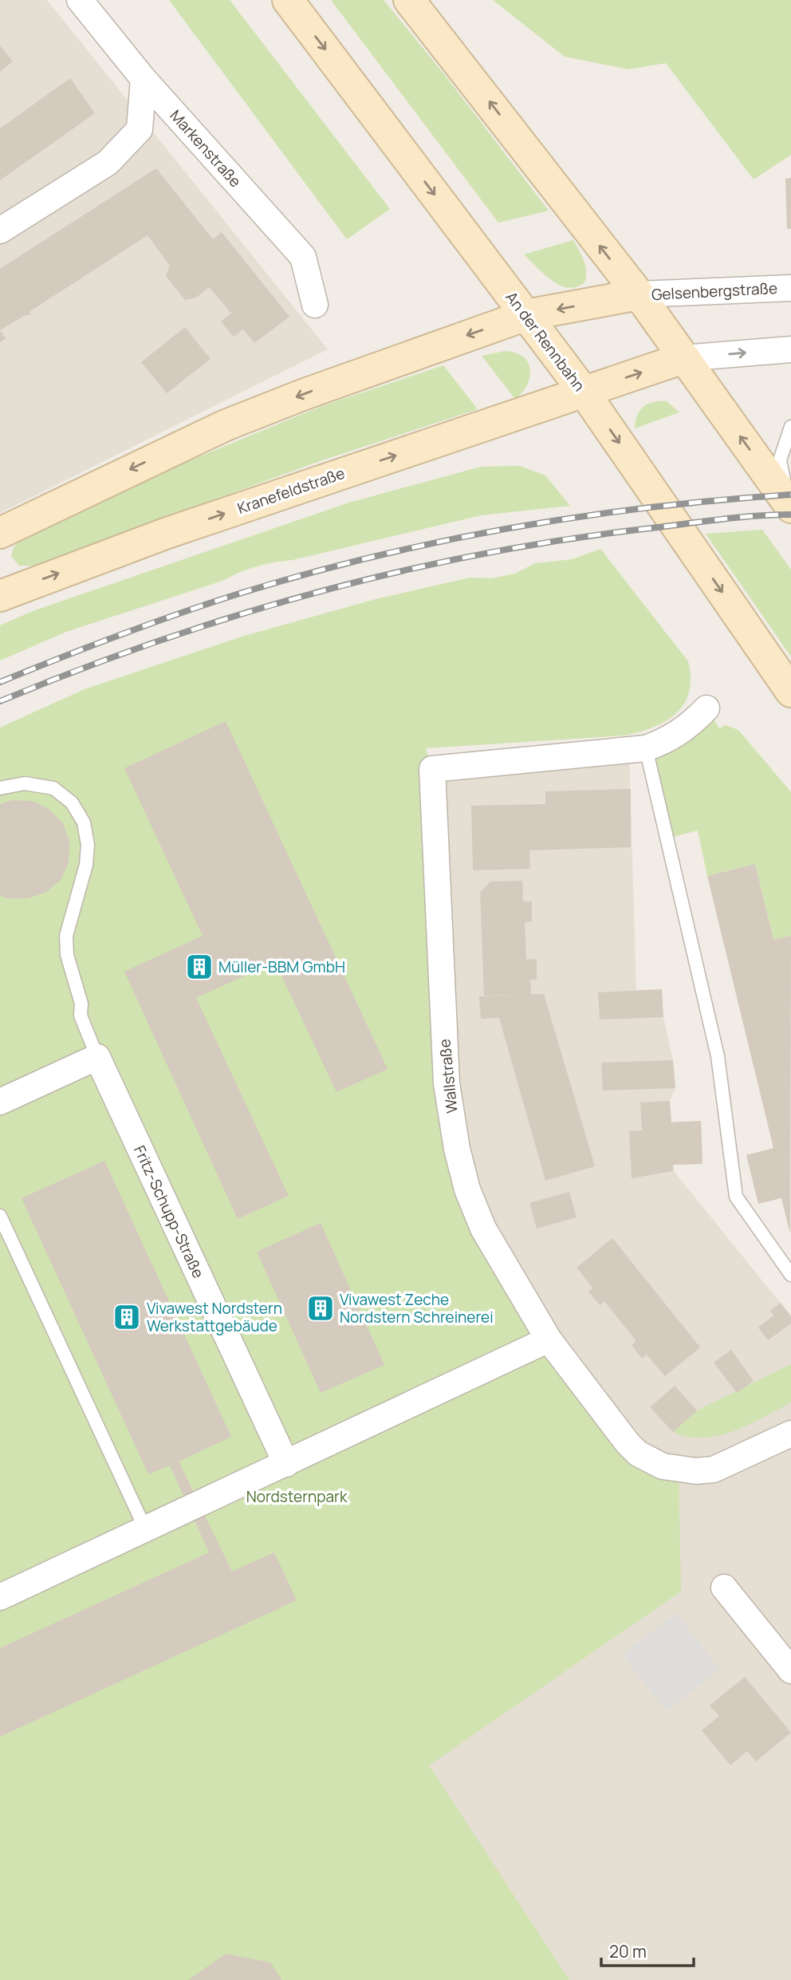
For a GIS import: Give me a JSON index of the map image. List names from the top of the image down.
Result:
{
  "streets": {
    "main road": ["An der Rennbahn", "Kranefeldstraße"],
    "street": [
      "Markenstraße",
      "Gelsenbergstraße",
      "Wallstraße",
      "Fritz-Schupp-Straße"
    ]
  },
  "crossings": [
    ["An der Rennbahn", "Kranefeldstraße"]
  ],
  "parks": ["Nordsternpark"],
  "places": {
    "building": ["Müller-BBM GmbH", "Vivawest Zeche Nordstern Schreinerei", "Vivawest Nordstern Werkstattgebäude"]
  },
  "scale_bar": "20 m"
}
